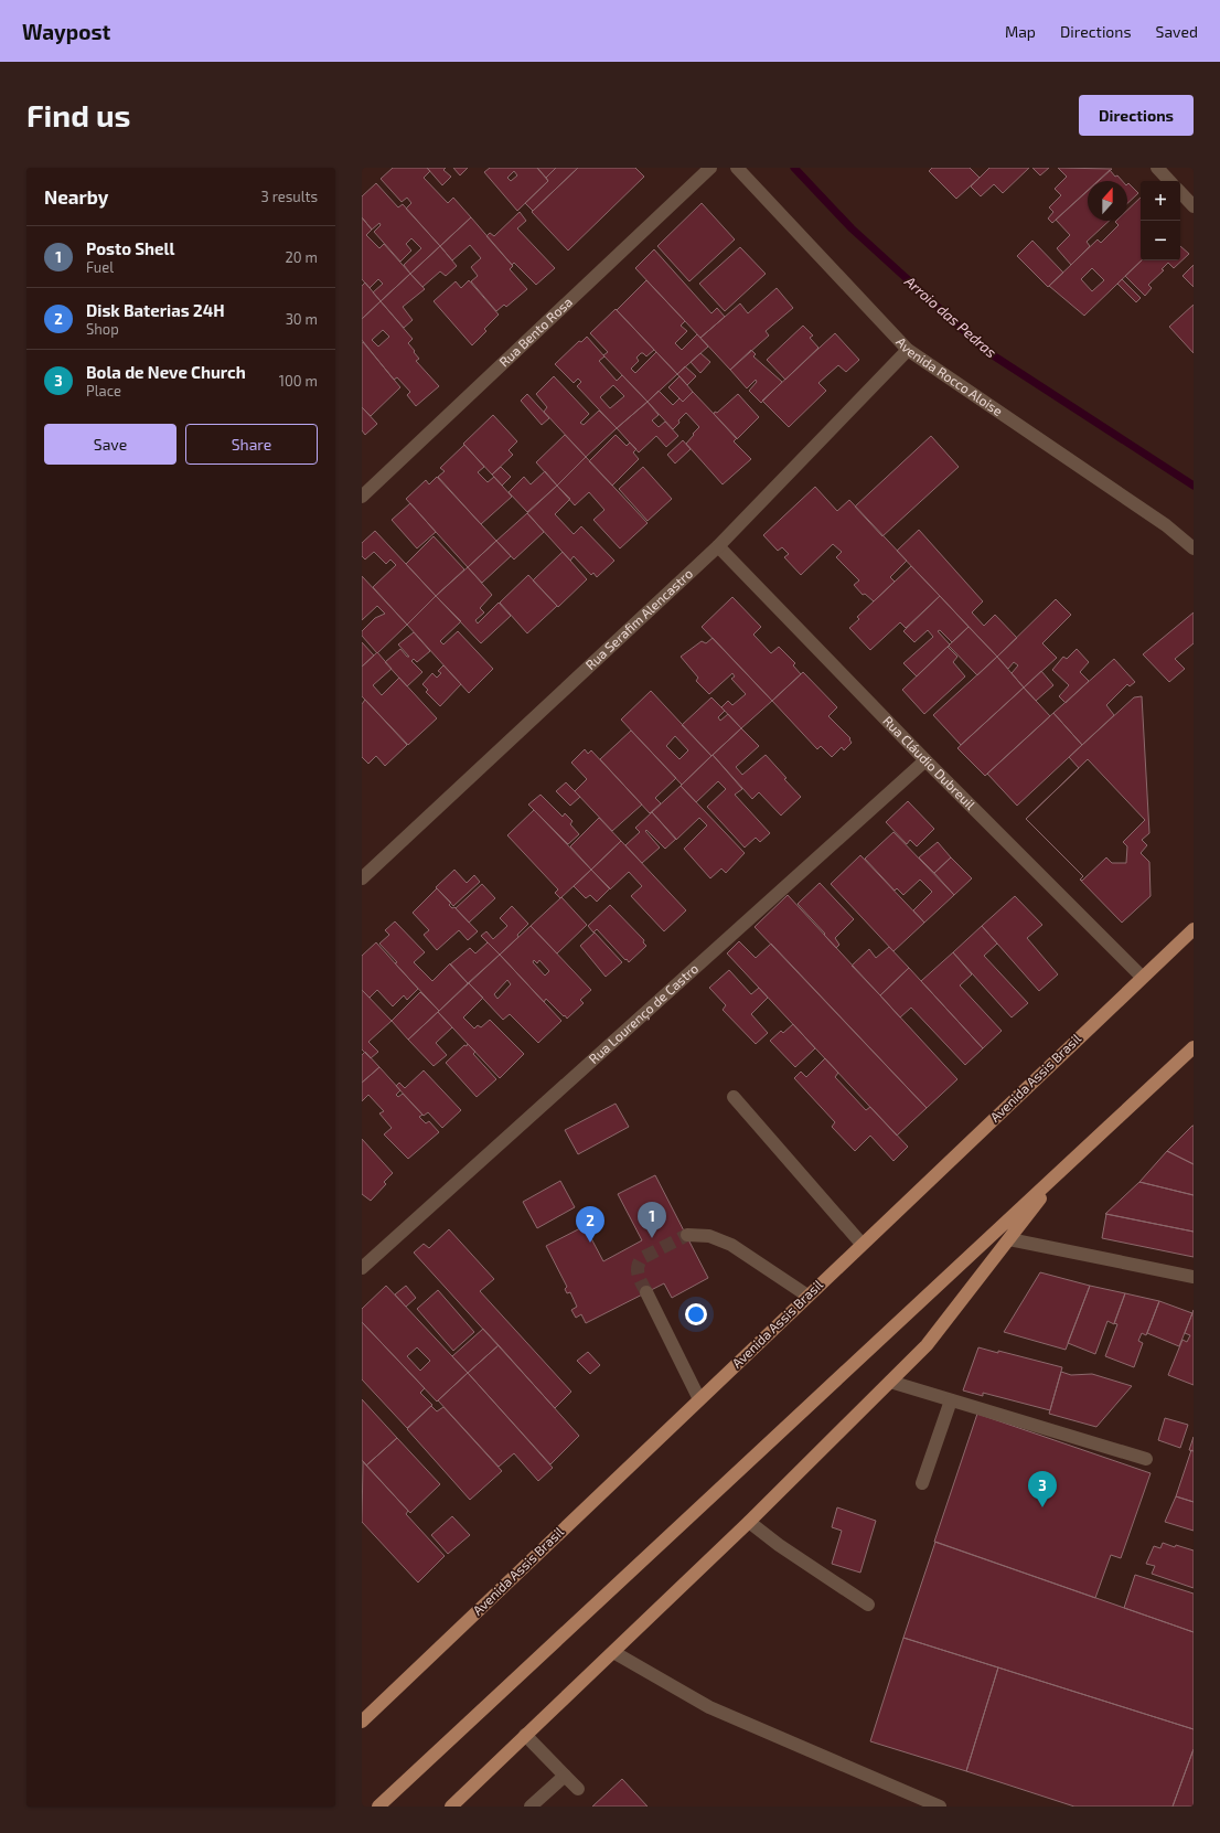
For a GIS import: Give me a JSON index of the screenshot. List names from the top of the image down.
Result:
{
  "streets": {
    "main road": ["Avenida Assis Brasil"],
    "street": [
      "Rua Bento Rosa",
      "Avenida Rocco Aloise",
      "Rua Serafim Alencastro",
      "Rua Cláudio Dubreuil",
      "Rua Lourenço de Castro"
    ]
  },
  "crossings": [
    ["Avenida Rocco Aloise", "Rua Serafim Alencastro"],
    ["Rua Serafim Alencastro", "Rua Cláudio Dubreuil"],
    ["Rua Cláudio Dubreuil", "Rua Lourenço de Castro"],
    ["Rua Cláudio Dubreuil", "Avenida Assis Brasil"]
  ],
  "water": ["Arroio das Pedras"],
  "north": "top",
  "page": {
    "header": "Waypost",
    "nav": ["Map", "Directions", "Saved"],
    "buttons": [
      "Directions",
      ["Save", "Share"]
    ],
    "title": "Find us",
    "heading": ["Nearby", "3 results"],
    "map_buttons": ["+", "−"],
    "list": [
      {
        "mark": "1",
        "name": "Posto Shell",
        "note": "Fuel",
        "value": "20 m"
      },
      {
        "mark": "2",
        "name": "Disk Baterias 24H",
        "note": "Shop",
        "value": "30 m"
      },
      {
        "mark": "3",
        "name": "Bola de Neve Church",
        "note": "Place",
        "value": "100 m"
      }
    ],
    "pins": ["1", "2", "3"]
  }
}
